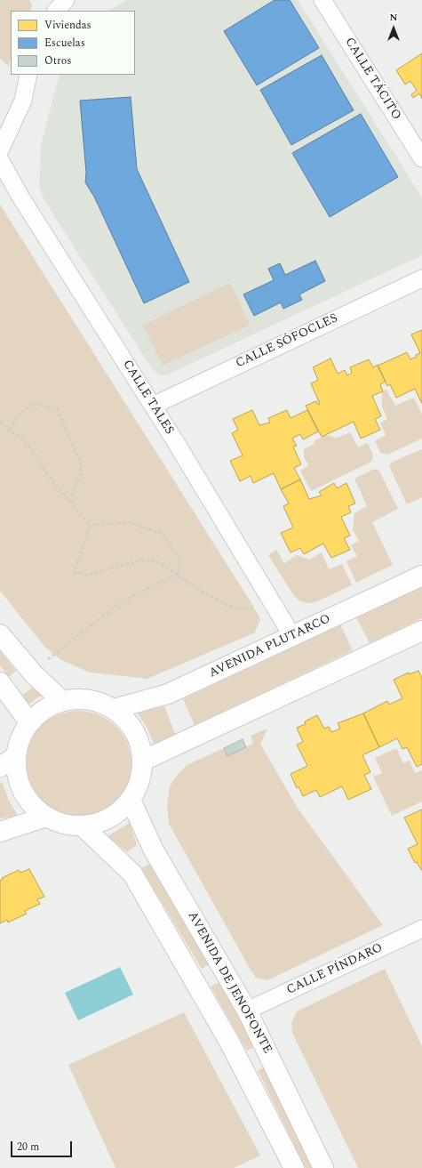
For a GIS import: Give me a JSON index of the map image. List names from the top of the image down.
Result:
{
  "streets": {
    "main road": ["AVENIDA PLUTARCO", "AVENIDA DE JENOFONTE"],
    "street": [
      "CALLE TÁCITO",
      "CALLE SÓFOCLES",
      "CALLE TALES",
      "CALLE PÍNDARO"
    ]
  },
  "crossings": [
    ["CALLE SÓFOCLES", "CALLE TALES"],
    ["CALLE TALES", "AVENIDA PLUTARCO"],
    ["CALLE PÍNDARO", "AVENIDA DE JENOFONTE"]
  ],
  "legend": ["Viviendas", "Escuelas", "Otros"],
  "scale_bar": "20 m",
  "north": "top"
}
